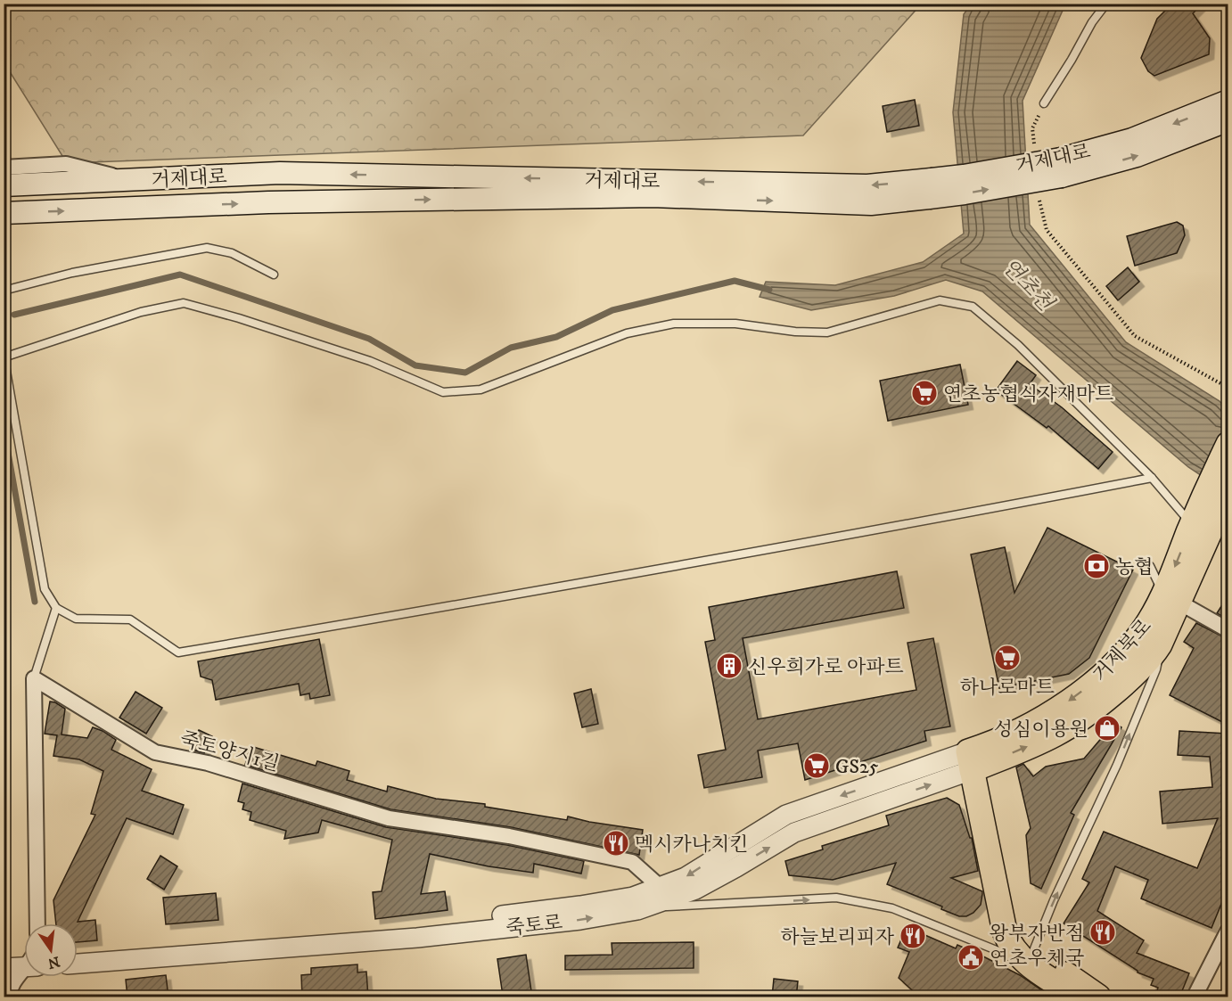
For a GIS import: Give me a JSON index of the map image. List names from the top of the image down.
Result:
{
  "streets": {
    "main road": ["거제대로", "거제북로"],
    "street": ["죽토양지1길", "죽토로"]
  },
  "crossings": [
    ["거제북로", "죽토로"],
    ["죽토양지1길", "죽토로"]
  ],
  "water": ["연초천"],
  "places": {
    "supermarket": ["연초농협식자재마트", "하나로마트", "GS25"],
    "bank": ["농협"],
    "building": ["신우희가로 아파트"],
    "shop": ["성심이용원"],
    "restaurant": ["멕시카나치킨", "왕부자반점", "하늘보리피자"],
    "public building": ["연초우체국"]
  },
  "north": "bottom"
}
